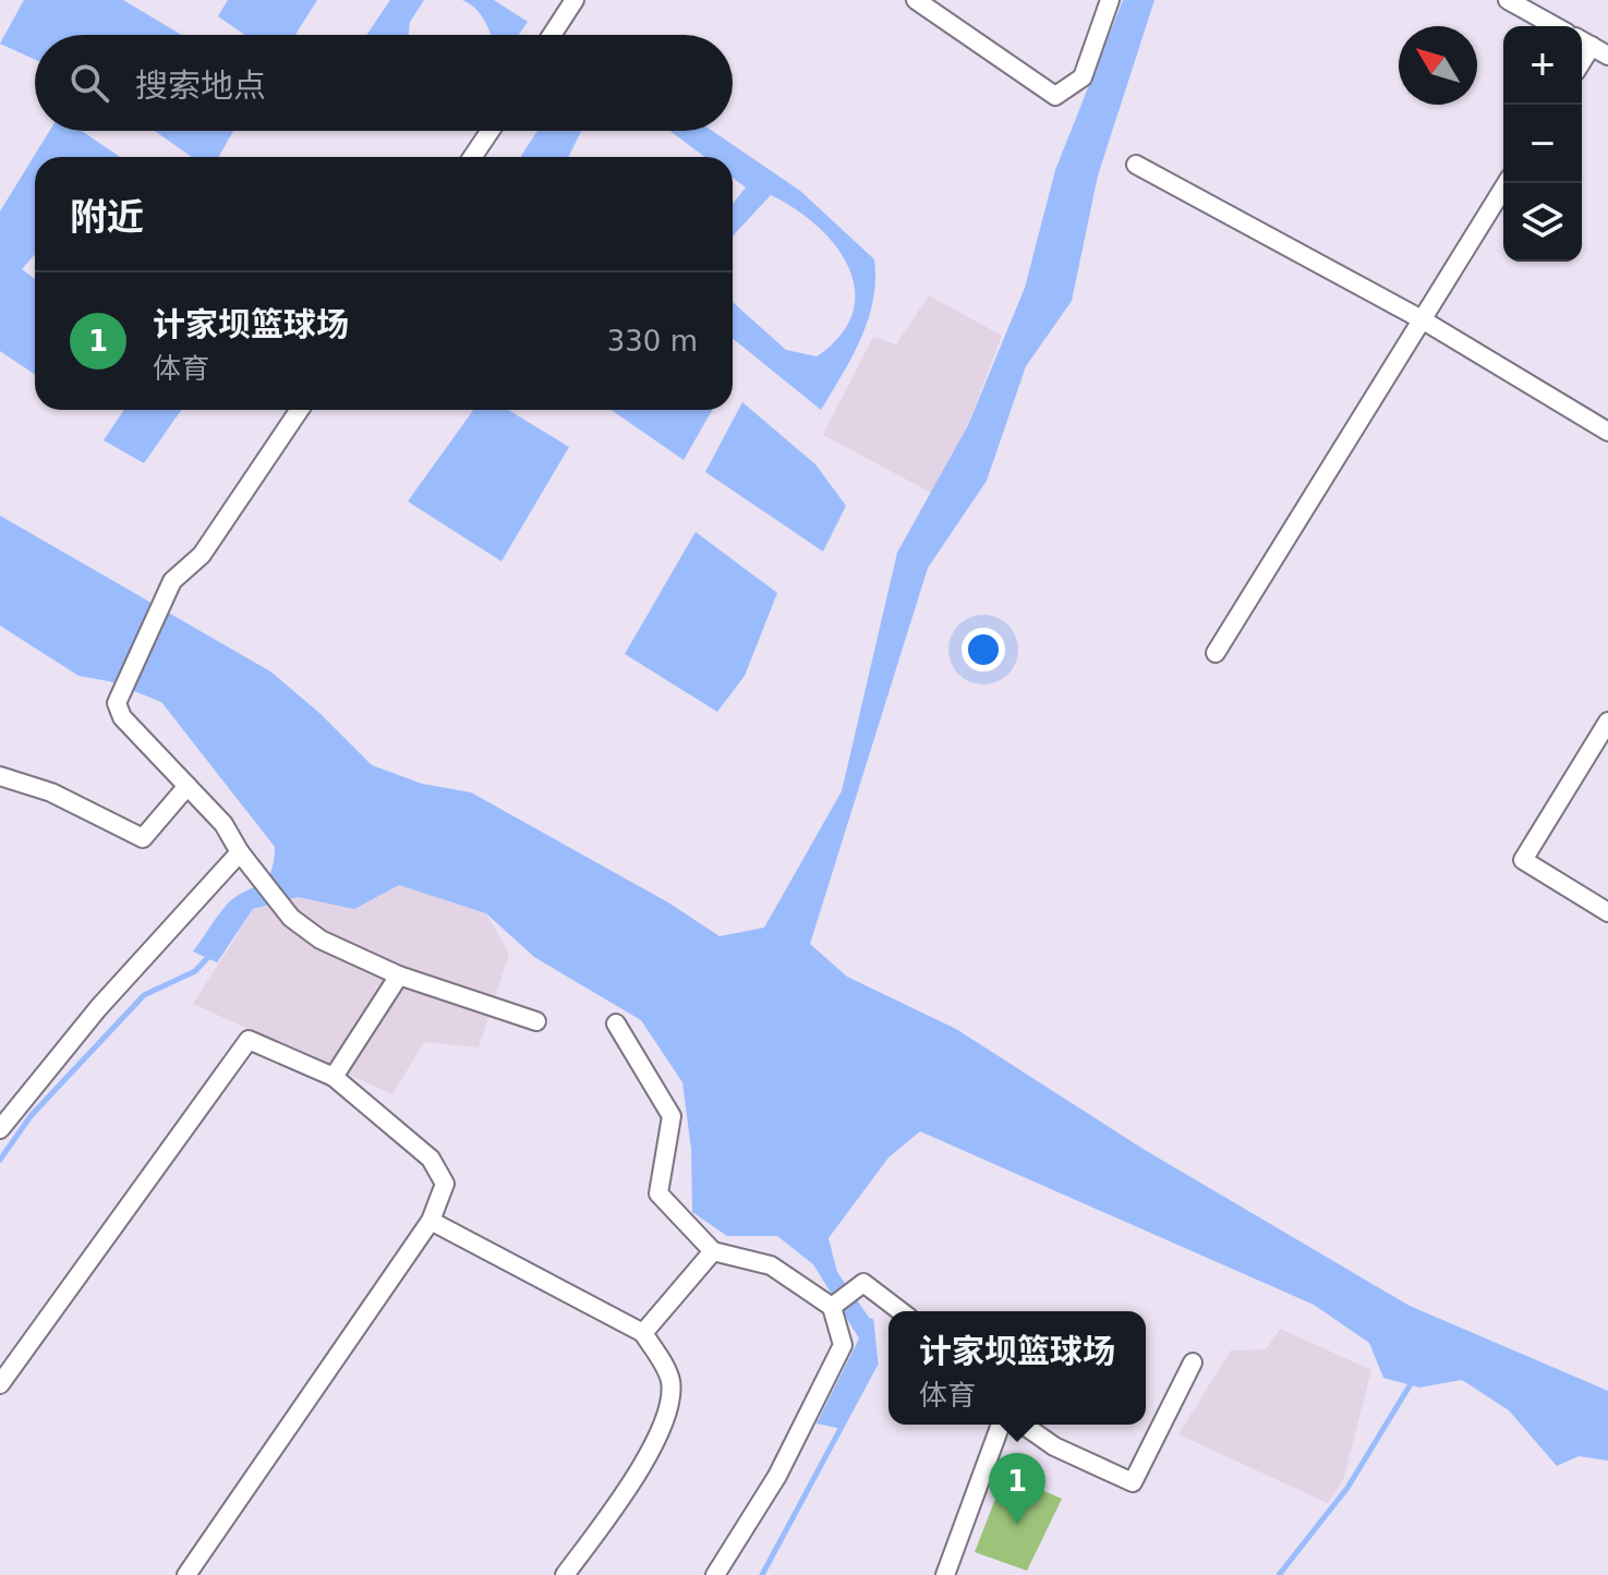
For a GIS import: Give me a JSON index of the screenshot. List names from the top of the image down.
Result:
{
  "north": "top left",
  "page": {
    "map_buttons": ["+", "−"],
    "search": "搜索地点",
    "heading": "附近",
    "list": [
      {
        "mark": "1",
        "name": "计家坝篮球场",
        "note": "体育",
        "value": "330 m"
      }
    ],
    "popup": ["计家坝篮球场", "体育"],
    "pins": "1"
  }
}
